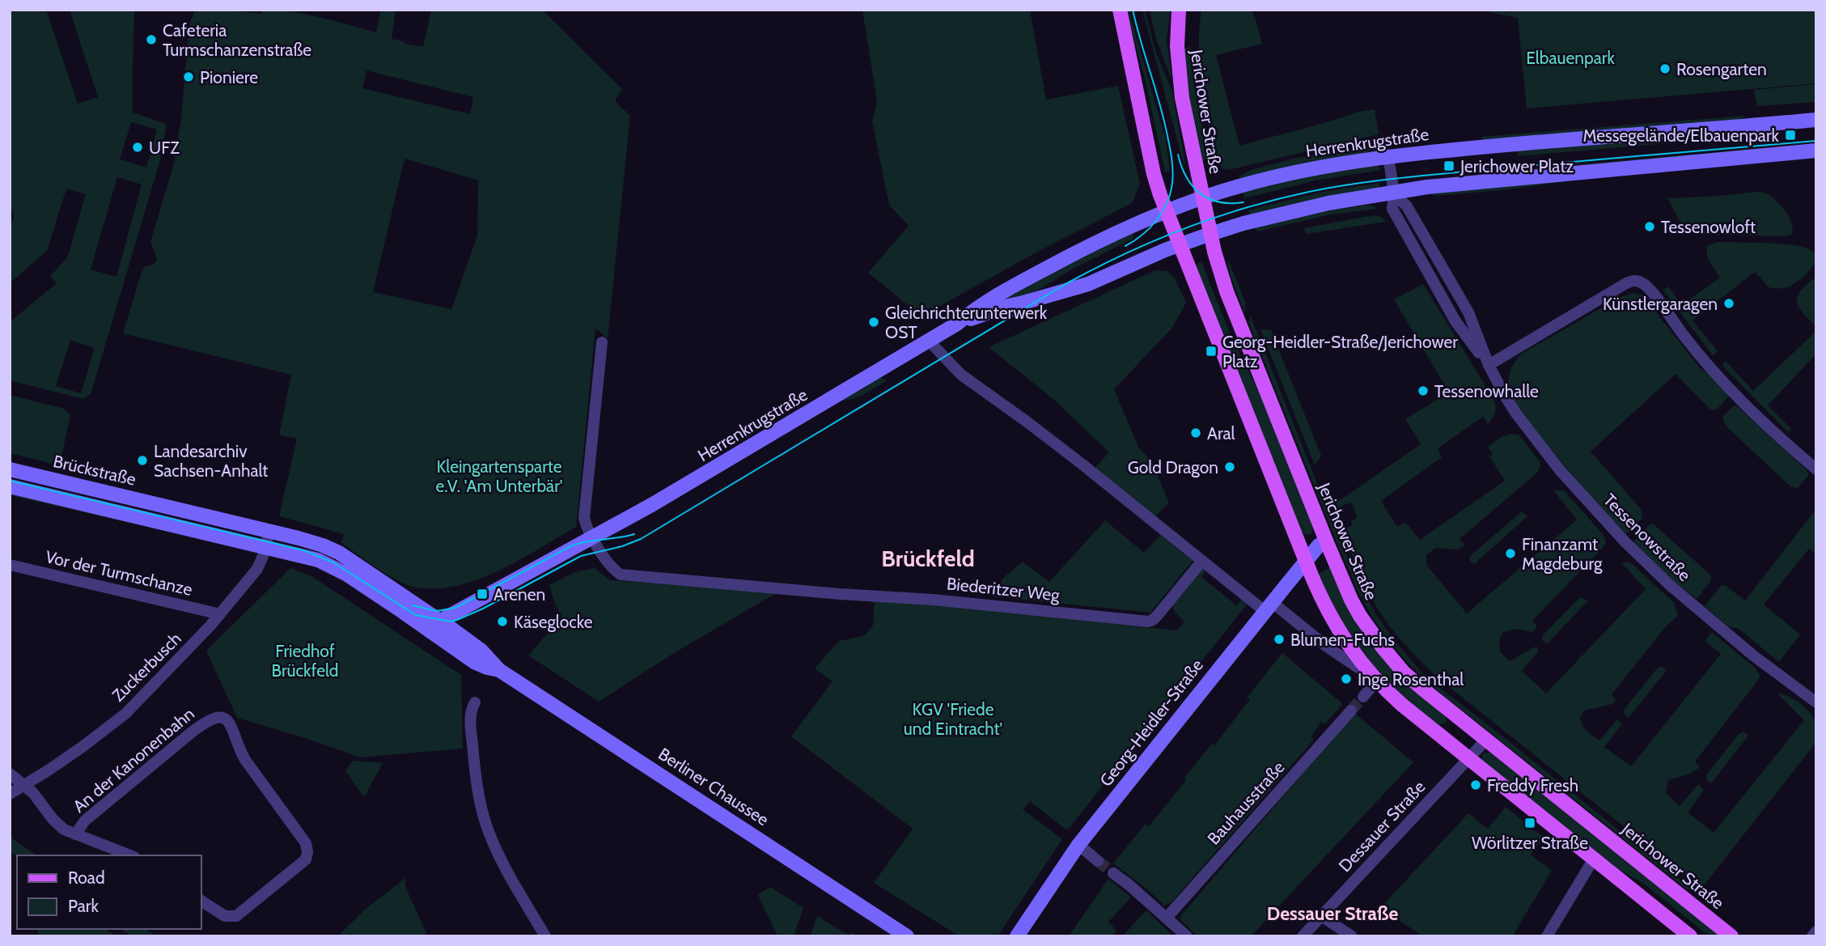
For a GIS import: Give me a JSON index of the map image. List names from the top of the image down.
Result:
{
  "streets": {
    "main road": ["Jerichower Straße"],
    "street": [
      "Herrenkrugstraße",
      "Brückstraße",
      "Tessenowstraße",
      "Vor der Turmschanze",
      "Biederitzer Weg",
      "Zuckerbusch",
      "Georg-Heidler-Straße",
      "An der Kanonenbahn",
      "Berliner Chaussee",
      "Bauhausstraße",
      "Dessauer Straße"
    ]
  },
  "crossings": [
    ["Jerichower Straße", "Herrenkrugstraße"],
    ["Jerichower Straße", "Georg-Heidler-Straße"],
    ["Jerichower Straße", "Dessauer Straße"],
    ["Herrenkrugstraße", "Tessenowstraße"],
    ["Herrenkrugstraße", "Biederitzer Weg"],
    ["Herrenkrugstraße", "Berliner Chaussee"],
    ["Brückstraße", "Zuckerbusch"],
    ["Brückstraße", "Berliner Chaussee"],
    ["Vor der Turmschanze", "Zuckerbusch"],
    ["Zuckerbusch", "An der Kanonenbahn"],
    ["Zuckerbusch", "Berliner Chaussee"]
  ],
  "districts": ["Brückfeld", "Dessauer Straße"],
  "parks": [
    "Elbauenpark",
    "Kleingartensparte e.V. 'Am Unterbär'",
    "Friedhof Brückfeld",
    "KGV 'Friede und Eintracht'"
  ],
  "places": {
    "other": [
      "Cafeteria Turmschanzenstraße",
      "Rosengarten",
      "Pioniere",
      "UFZ",
      "Tessenowloft",
      "Künstlergaragen",
      "Gleichrichterunterwerk OST",
      "Tessenowhalle",
      "Aral",
      "Landesarchiv Sachsen-Anhalt",
      "Gold Dragon",
      "Finanzamt Magdeburg",
      "Käseglocke",
      "Blumen-Fuchs",
      "Inge Rosenthal",
      "Freddy Fresh"
    ],
    "transit": [
      "Messegelände/Elbauenpark",
      "Jerichower Platz",
      "Georg-Heidler-Straße/Jerichower Platz",
      "Arenen",
      "Wörlitzer Straße"
    ]
  },
  "legend": ["Road", "Park"]
}
